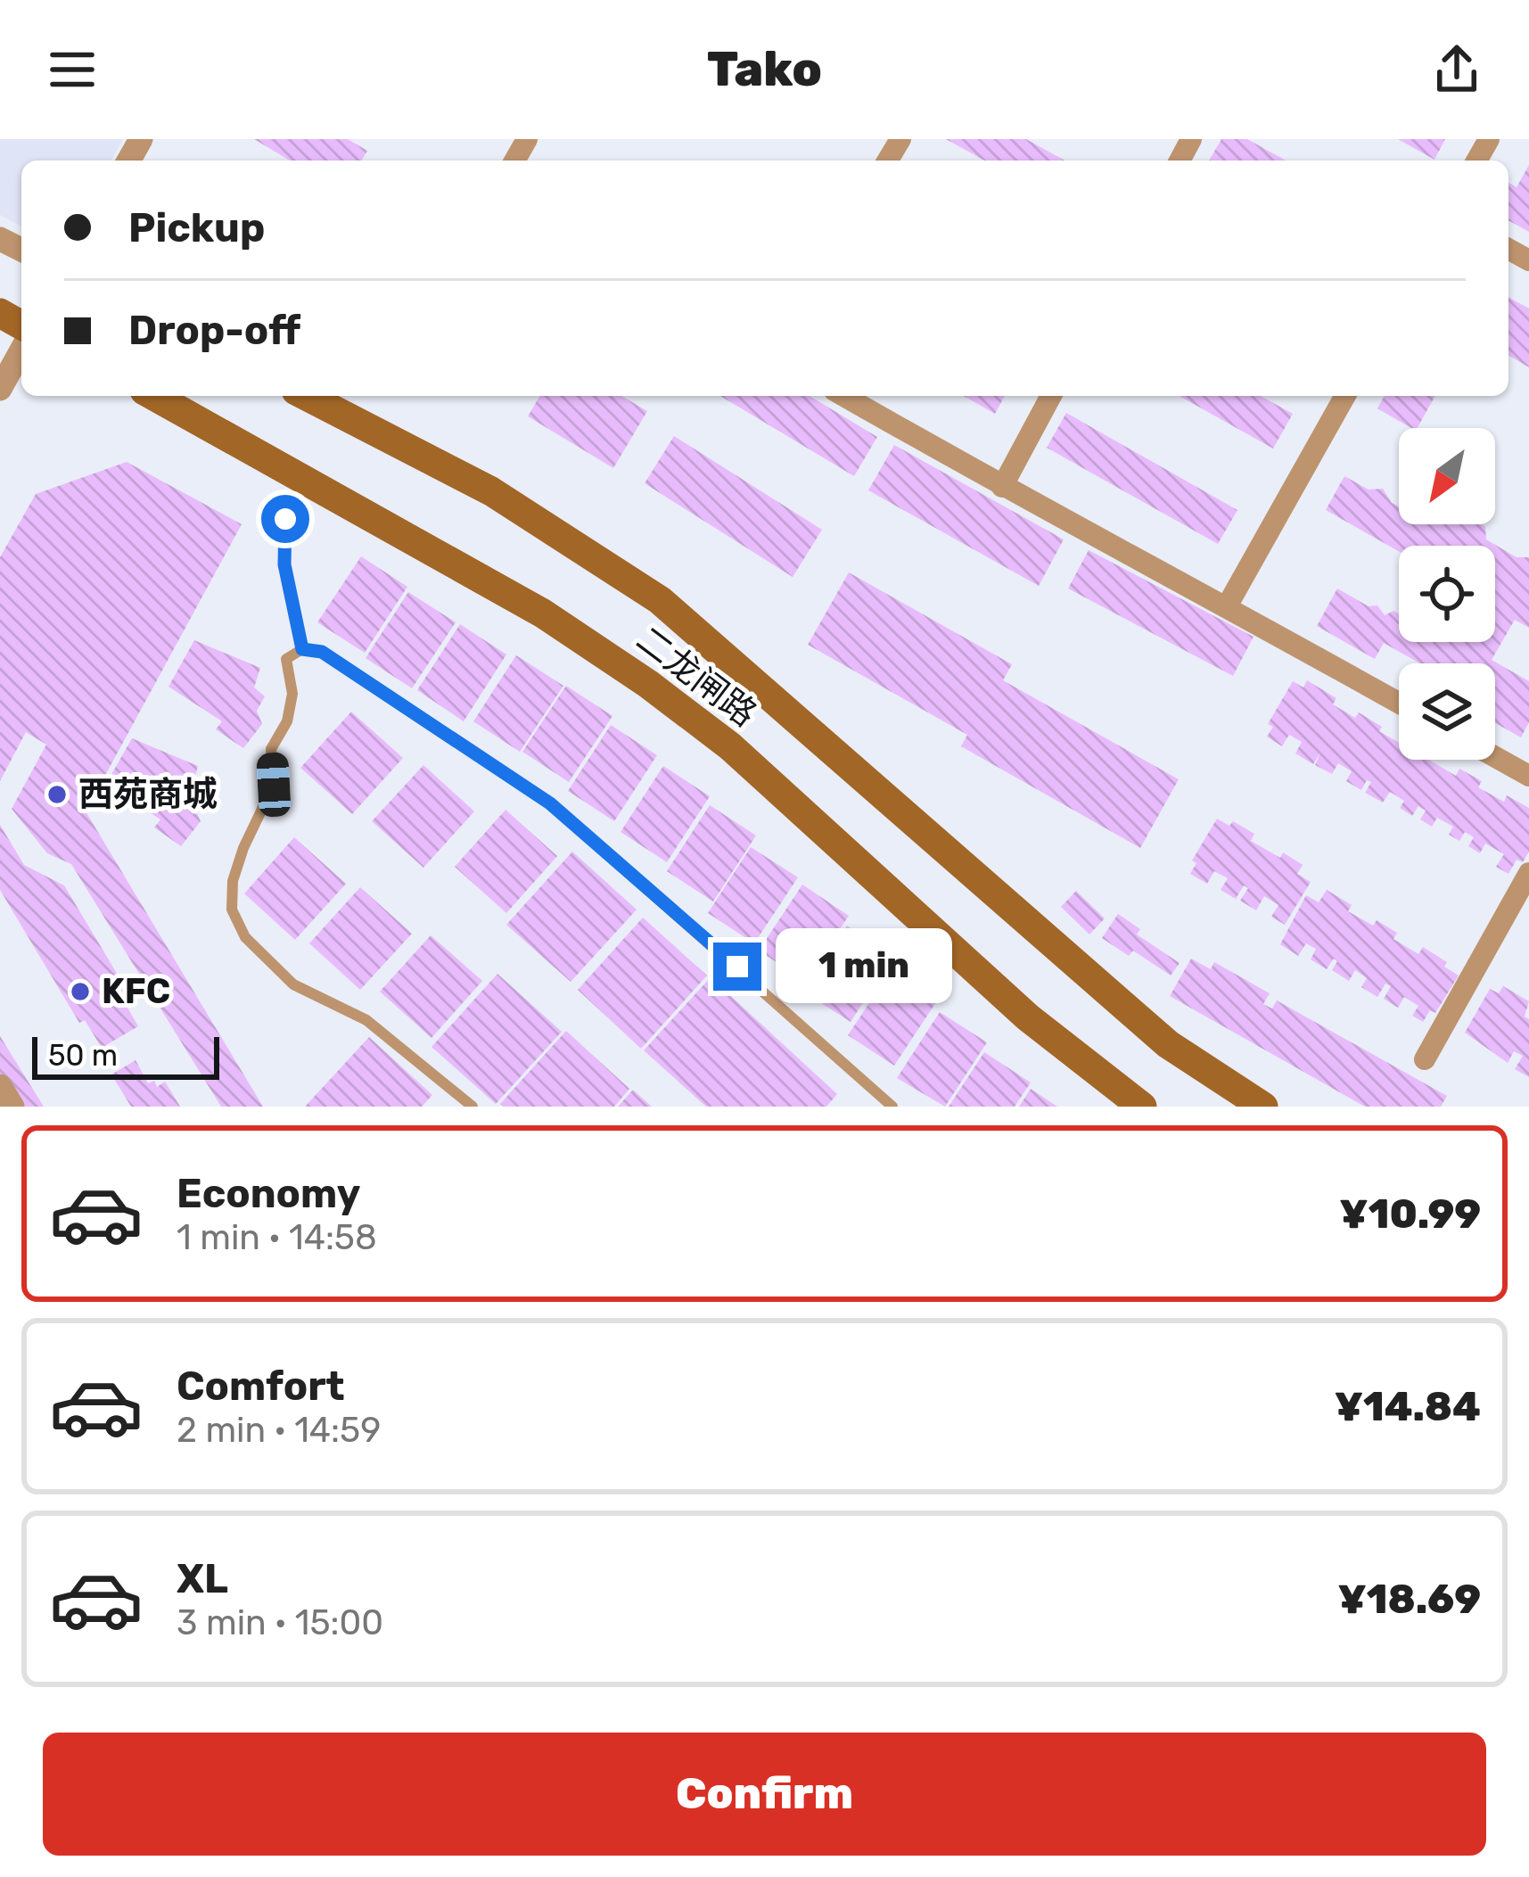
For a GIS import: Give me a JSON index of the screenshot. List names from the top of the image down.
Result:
{
  "streets": {
    "main road": ["二龙闸路"]
  },
  "places": ["西苑商城", "KFC"],
  "scale_bar": "50 m",
  "north": "bottom left",
  "page": {
    "header": "Tako",
    "banner": ["Pickup", "Drop-off"],
    "bubble": "1 min",
    "scale": "50 m",
    "list": [
      {
        "name": "Economy",
        "note": "1 min · 14:58",
        "value": "¥10.99"
      },
      {
        "name": "Comfort",
        "note": "2 min · 14:59",
        "value": "¥14.84"
      },
      {
        "name": "XL",
        "note": "3 min · 15:00",
        "value": "¥18.69"
      }
    ],
    "buttons": "Confirm"
  }
}
